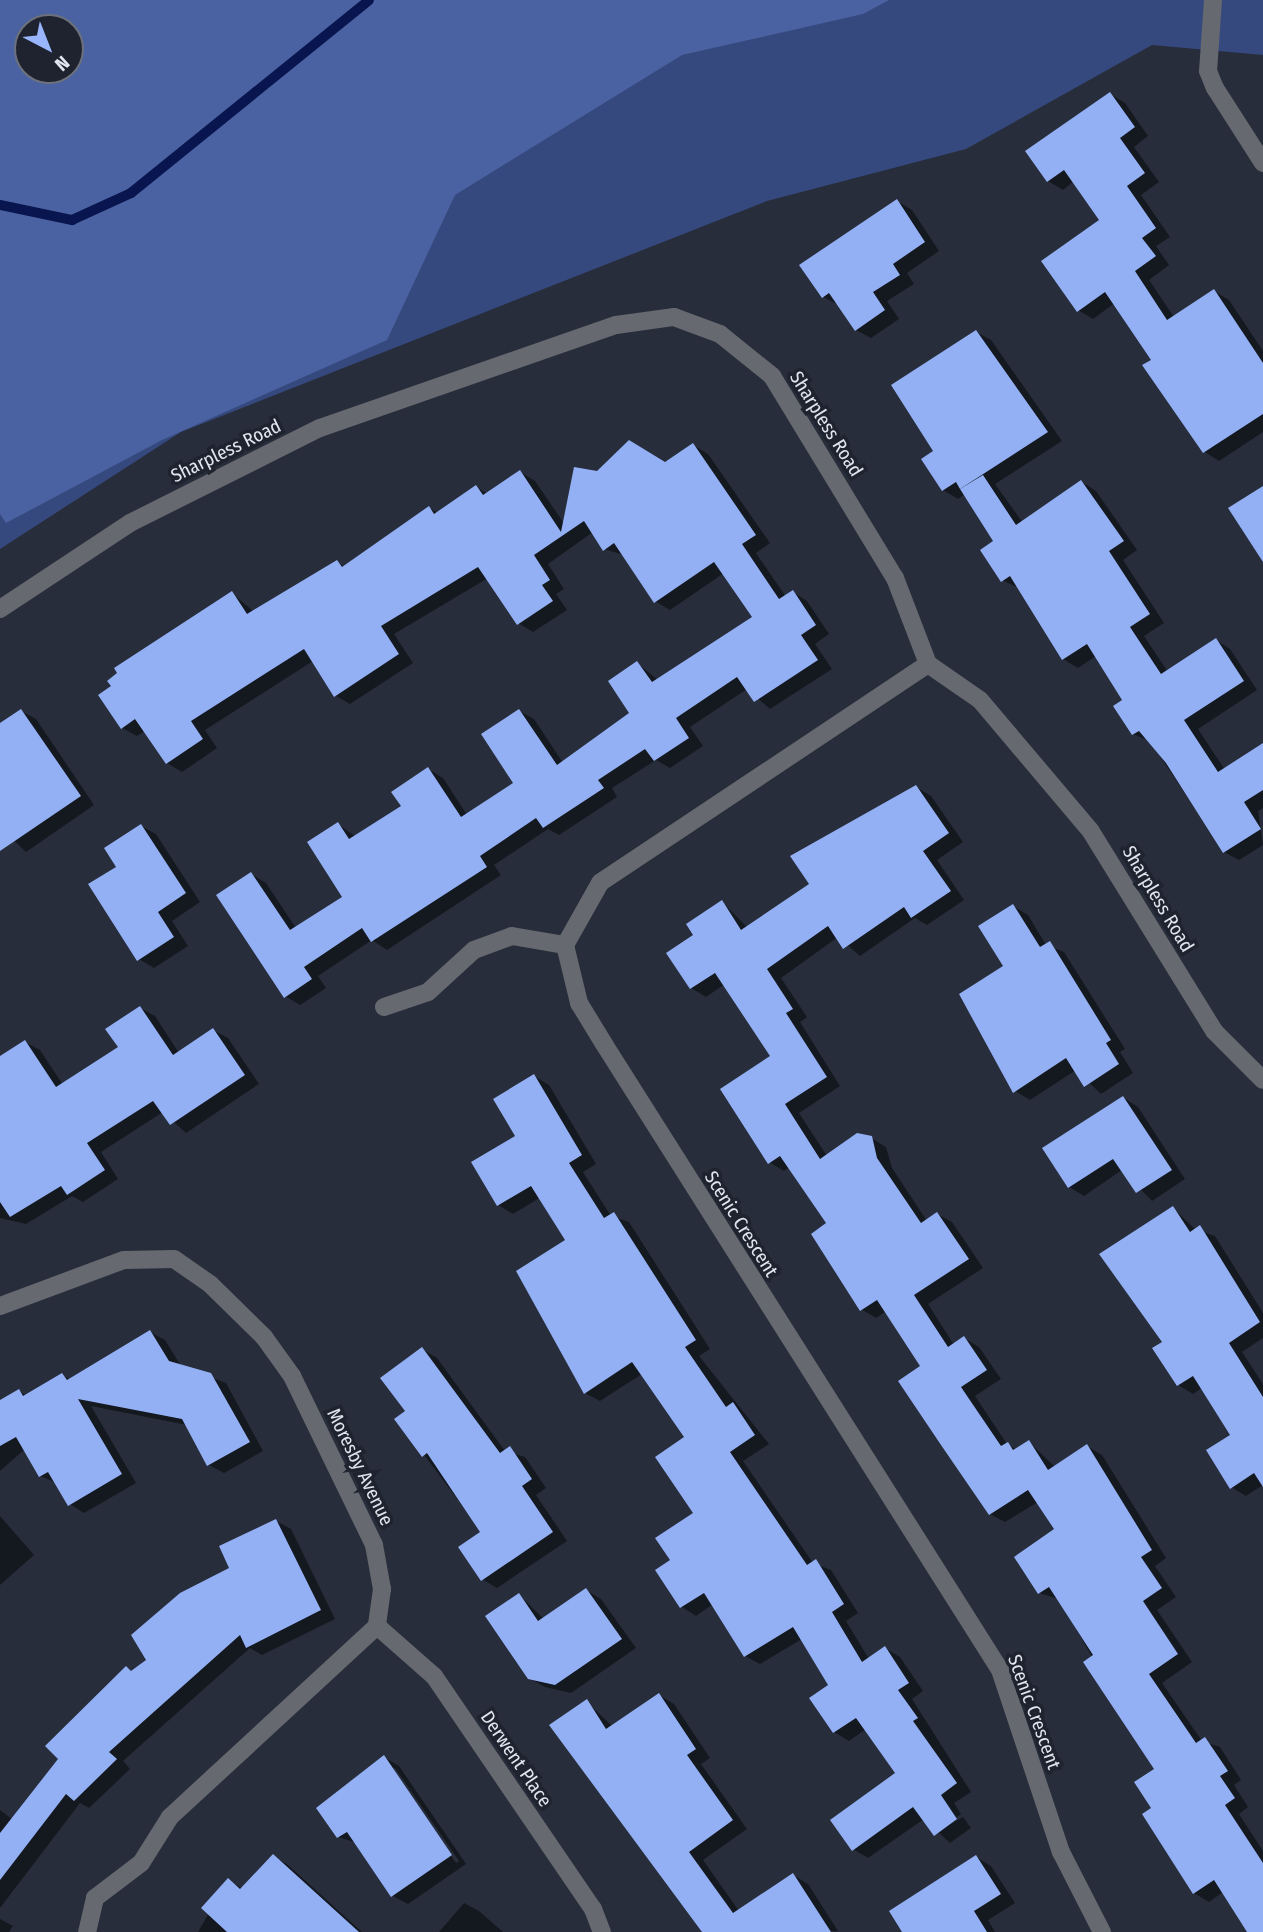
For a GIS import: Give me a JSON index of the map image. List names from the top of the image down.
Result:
{
  "streets": {
    "street": [
      "Sharpless Road",
      "Scenic Crescent",
      "Moresby Avenue",
      "Derwent Place"
    ]
  },
  "crossings": [
    ["Moresby Avenue", "Derwent Place"]
  ],
  "north": "bottom right"
}
